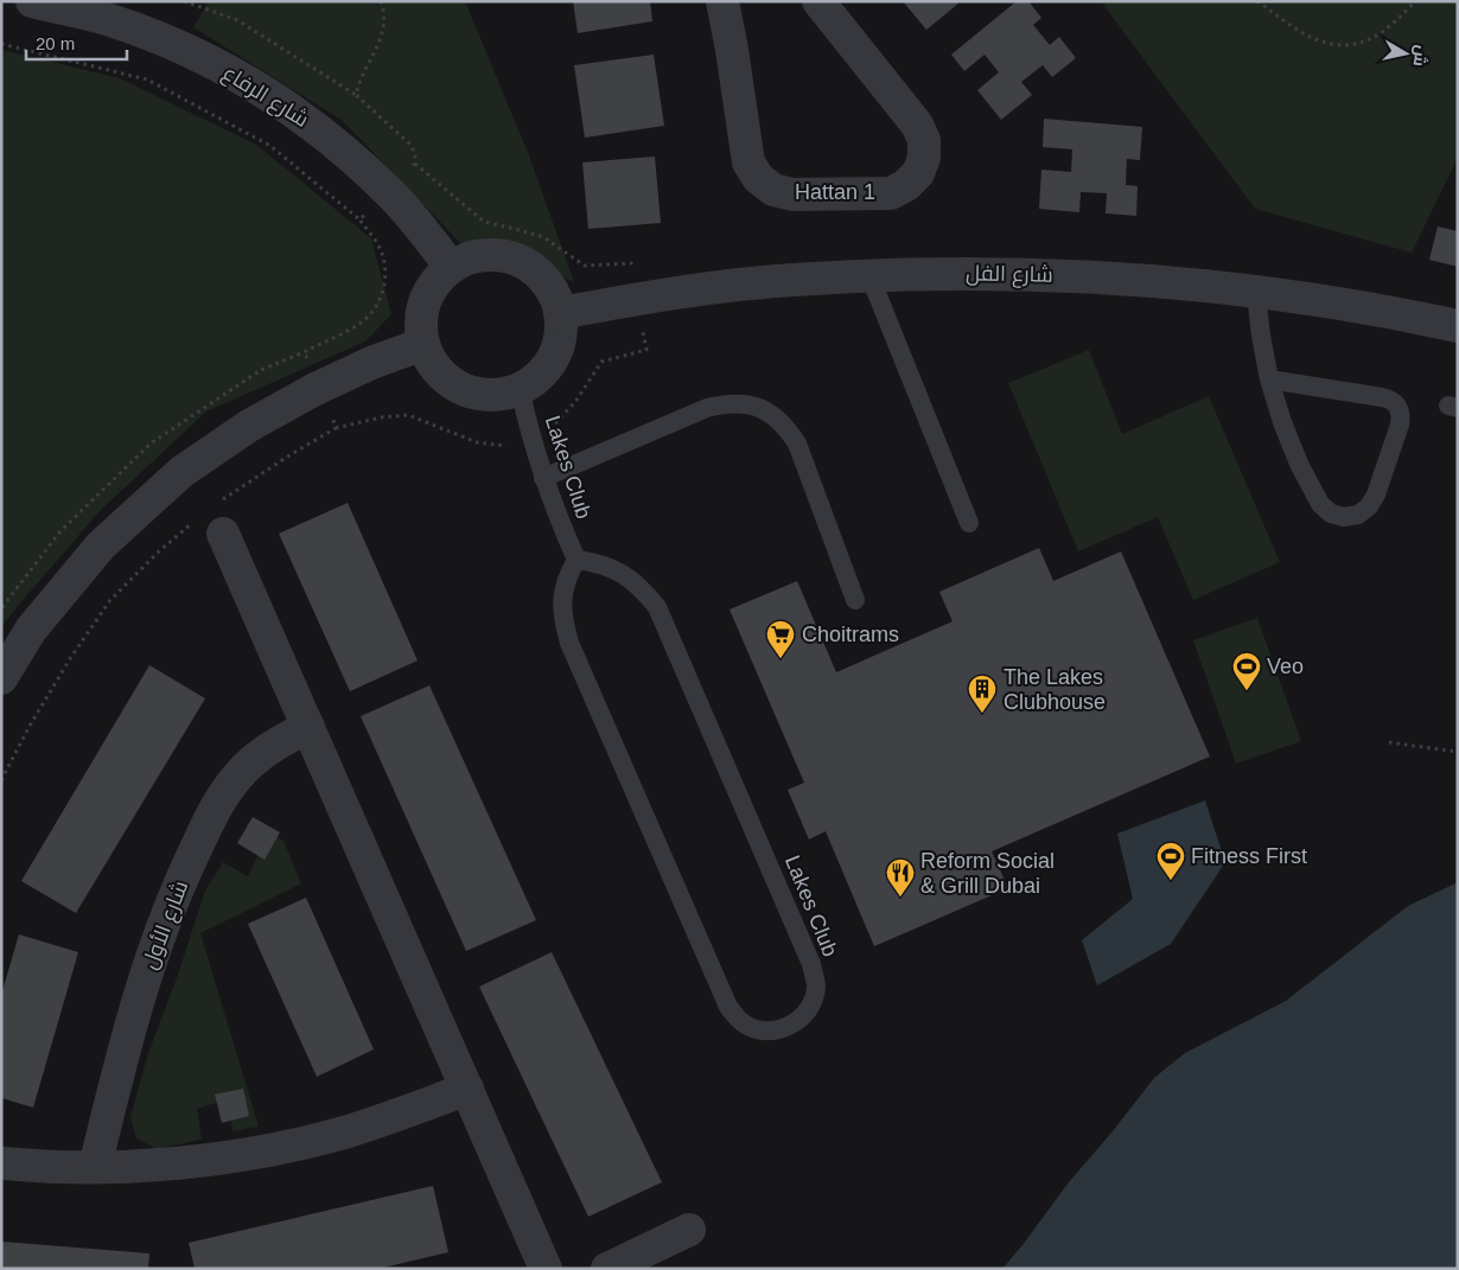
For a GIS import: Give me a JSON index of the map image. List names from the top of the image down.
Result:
{
  "streets": {
    "street": [
      "شارع الرفاع",
      "Hattan 1",
      "شارع الفل",
      "شارع الأول"
    ],
    "lane": ["Lakes Club"]
  },
  "crossings": [
    ["شارع الرفاع", "شارع الفل"],
    ["شارع الرفاع", "Lakes Club"],
    ["شارع الفل", "Lakes Club"]
  ],
  "places": {
    "supermarket": ["Choitrams"],
    "sports": ["Veo", "Fitness First"],
    "building": ["The Lakes Clubhouse"],
    "restaurant": ["Reform Social & Grill Dubai"]
  },
  "scale_bar": "20 m",
  "north": "right"
}
